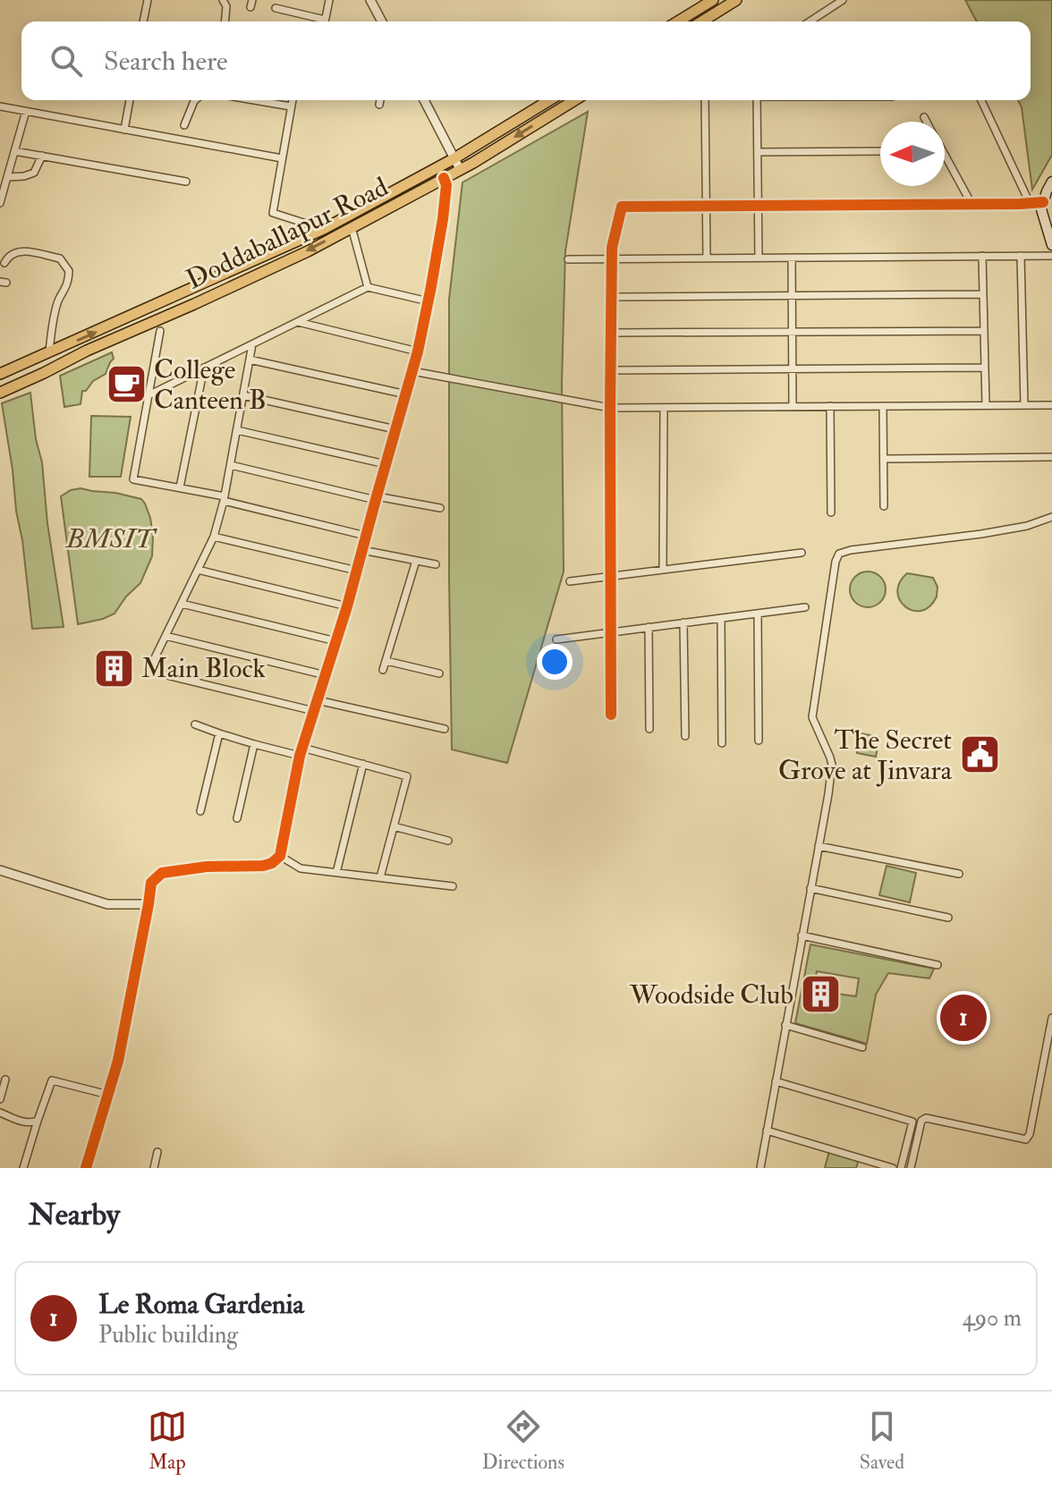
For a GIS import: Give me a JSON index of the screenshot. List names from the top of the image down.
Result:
{
  "streets": {
    "main road": ["Doddaballapur Road"]
  },
  "parks": ["BMSIT"],
  "places": {
    "cafe": ["College Canteen B"],
    "building": ["Main Block", "Woodside Club"],
    "public building": ["The Secret Grove at Jinvara"]
  },
  "north": "left",
  "page": {
    "search": "Search here",
    "pins": "1",
    "heading": "Nearby",
    "list": [
      {
        "mark": "1",
        "name": "Le Roma Gardenia",
        "note": "Public building",
        "value": "490 m"
      }
    ],
    "nav": ["Map", "Directions", "Saved"]
  }
}
